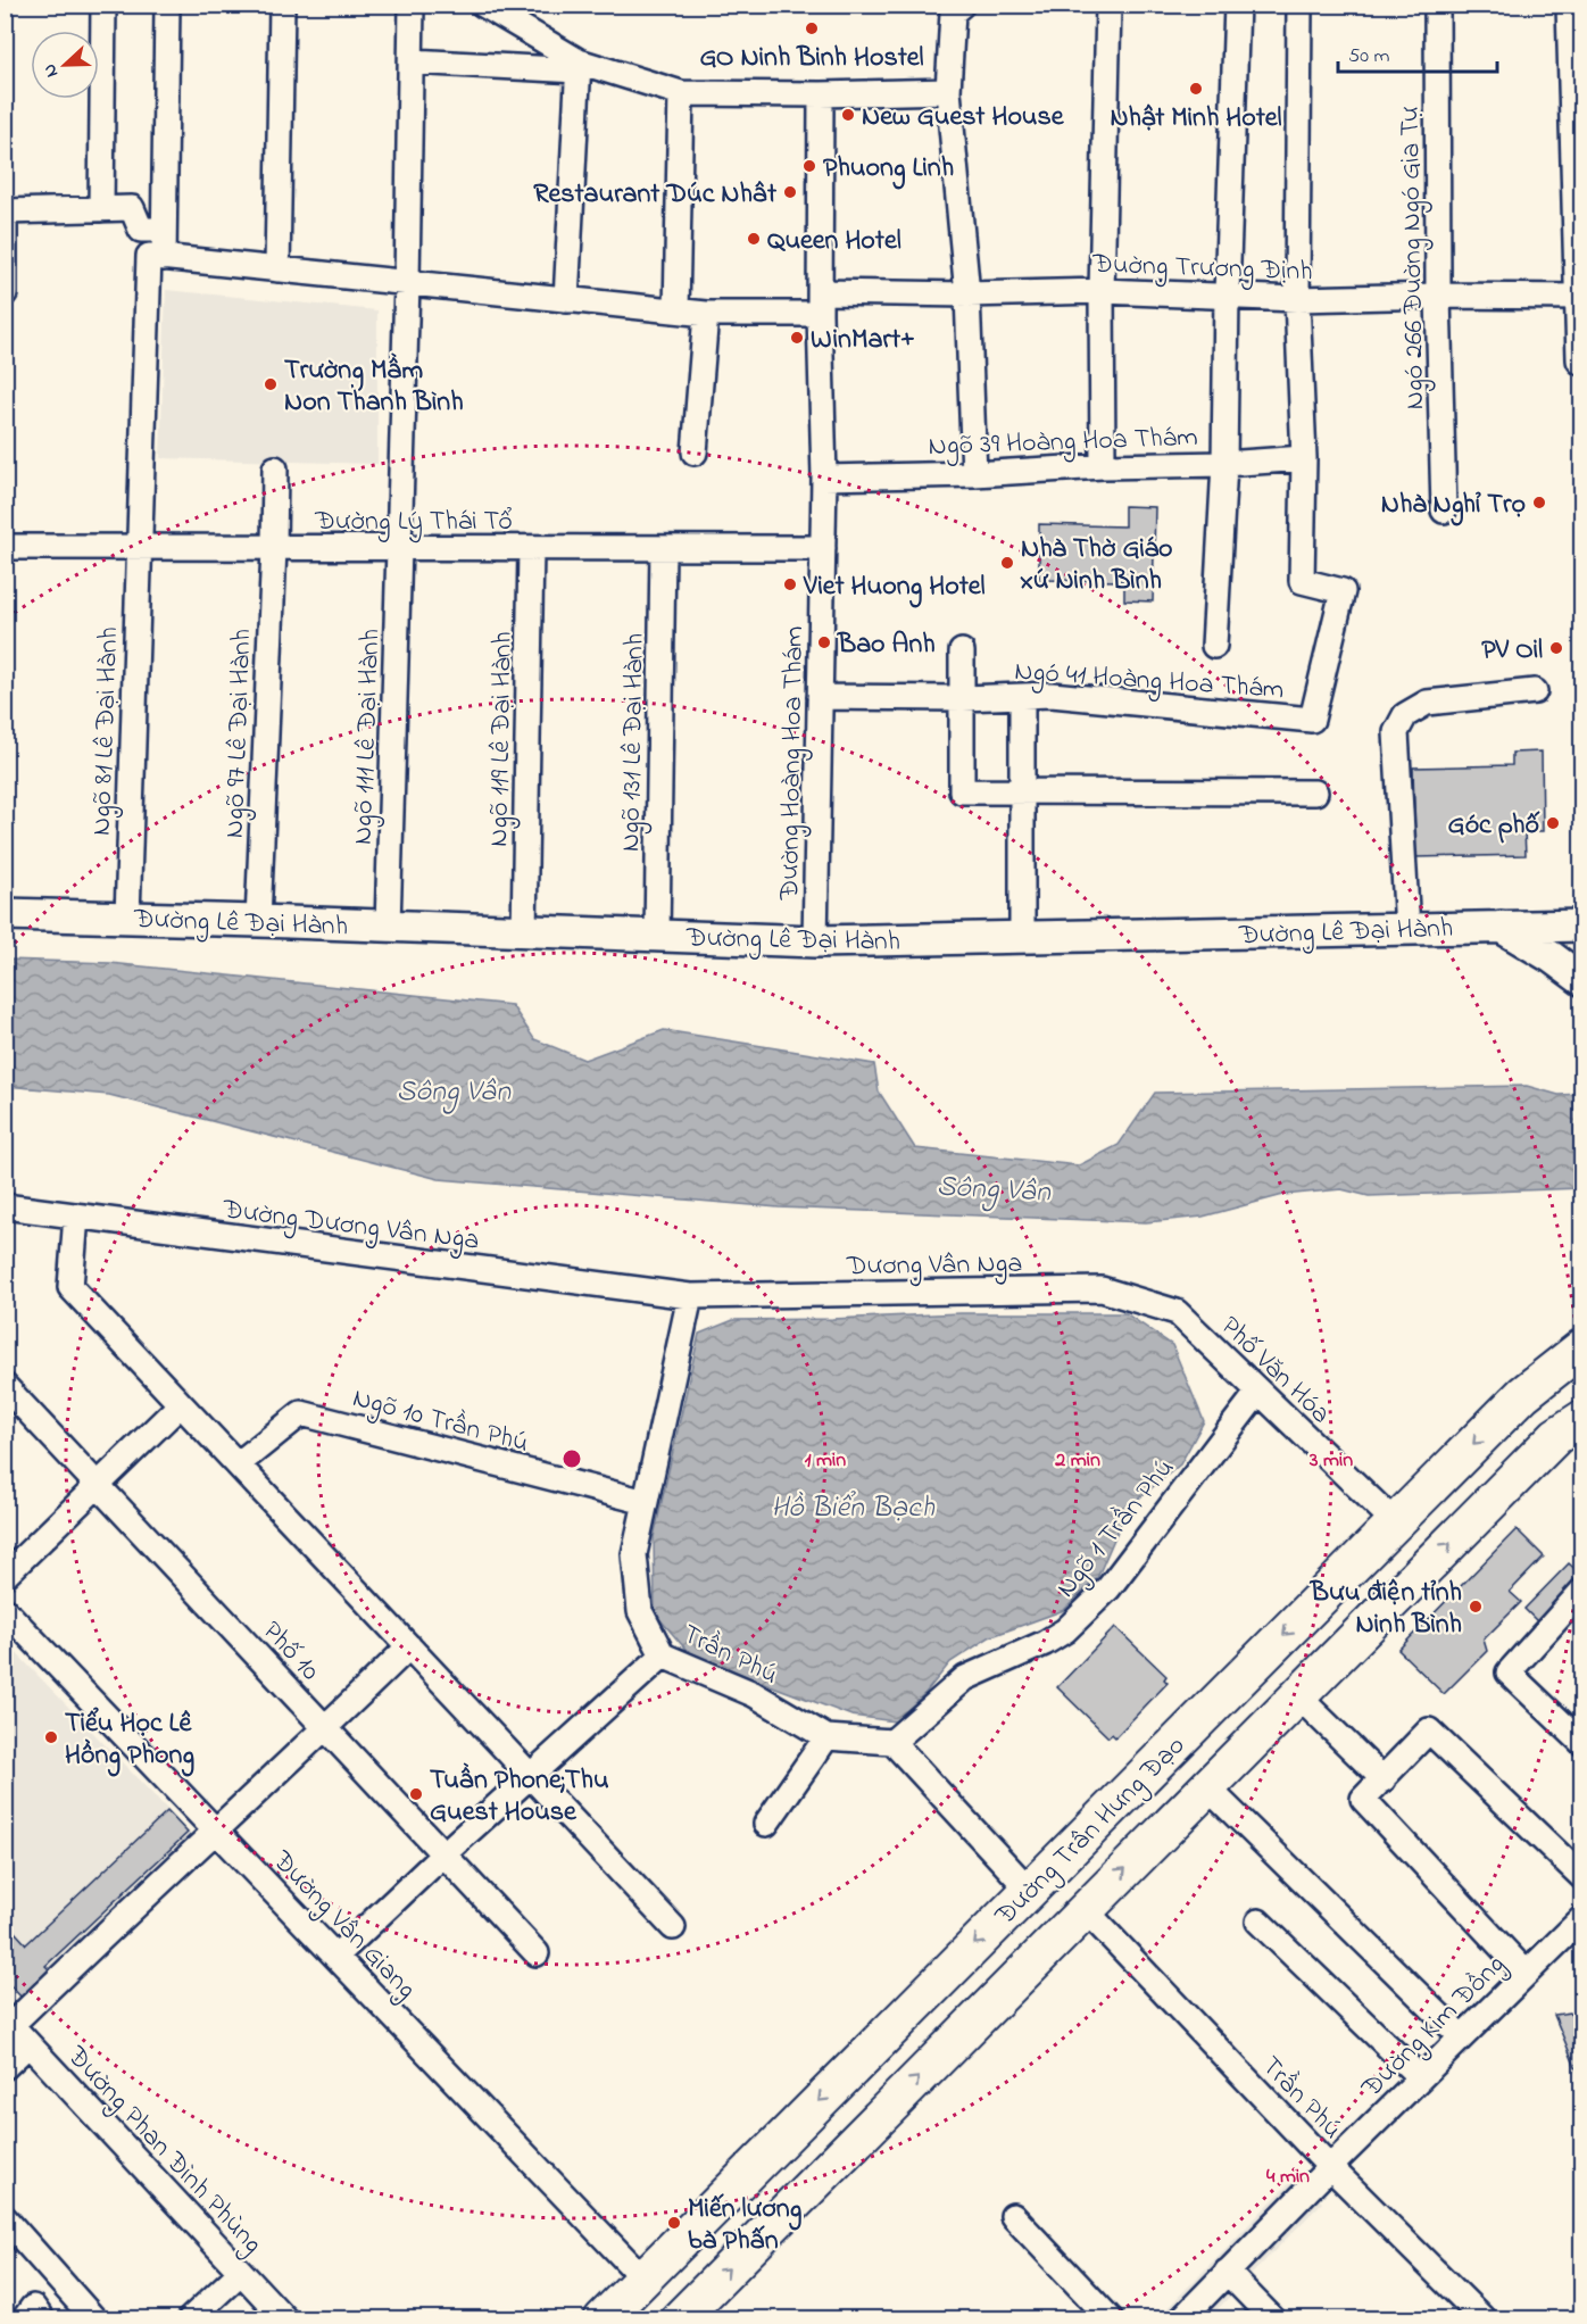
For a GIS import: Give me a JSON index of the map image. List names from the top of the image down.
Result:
{
  "streets": {
    "highway": ["Đường Trân Hưng Đạo"],
    "main road": ["Đường Lê Đại Hành"],
    "street": [
      "Ngó 266 Đuờng Ngó Gia Tự",
      "Đuờng Trương Định",
      "Ngõ 39 Hoàng Hoa Thám",
      "Đường Lý Thái Tổ",
      "Ngó 41 Hoàng Hoa Thám",
      "Ngõ 81 Lê Đại Hành",
      "Ngõ 97 Lê Đại Hành",
      "Ngõ 111 Lê Đại Hành",
      "Ngõ 119 Lê Đại Hành",
      "Ngõ 131 Lê Đại Hành",
      "Đường Hoàng Hoa Thám",
      "Đường Dương Vân Nga",
      "Dương Vân Nga",
      "Phố Văn Hóa",
      "Ngõ 10 Trần Phú",
      "Ngõ 1 Trần Phú",
      "Phố 10",
      "Trần Phú",
      "Đường Vân Giang",
      "Đường Kim Đồng",
      "Đường Phan Đình Phùng"
    ]
  },
  "crossings": [
    ["Ngó 266 Đuờng Ngó Gia Tự", "Đuờng Trương Định"],
    ["Đuờng Trương Định", "Ngõ 81 Lê Đại Hành"],
    ["Đuờng Trương Định", "Ngõ 111 Lê Đại Hành"],
    ["Đuờng Trương Định", "Đường Hoàng Hoa Thám"],
    ["Ngõ 39 Hoàng Hoa Thám", "Ngó 41 Hoàng Hoa Thám"],
    ["Ngõ 39 Hoàng Hoa Thám", "Đường Hoàng Hoa Thám"],
    ["Đường Lý Thái Tổ", "Ngõ 81 Lê Đại Hành"],
    ["Đường Lý Thái Tổ", "Ngõ 97 Lê Đại Hành"],
    ["Đường Lý Thái Tổ", "Ngõ 111 Lê Đại Hành"],
    ["Đường Lý Thái Tổ", "Ngõ 119 Lê Đại Hành"],
    ["Đường Lý Thái Tổ", "Ngõ 131 Lê Đại Hành"],
    ["Đường Lý Thái Tổ", "Đường Hoàng Hoa Thám"],
    ["Ngó 41 Hoàng Hoa Thám", "Đường Hoàng Hoa Thám"],
    ["Ngõ 81 Lê Đại Hành", "Đường Lê Đại Hành"],
    ["Ngõ 97 Lê Đại Hành", "Đường Lê Đại Hành"],
    ["Ngõ 111 Lê Đại Hành", "Đường Lê Đại Hành"],
    ["Ngõ 119 Lê Đại Hành", "Đường Lê Đại Hành"],
    ["Ngõ 131 Lê Đại Hành", "Đường Lê Đại Hành"],
    ["Đường Hoàng Hoa Thám", "Đường Lê Đại Hành"],
    ["Đường Dương Vân Nga", "Dương Vân Nga"],
    ["Đường Dương Vân Nga", "Trần Phú"],
    ["Dương Vân Nga", "Phố Văn Hóa"],
    ["Dương Vân Nga", "Trần Phú"],
    ["Phố Văn Hóa", "Ngõ 1 Trần Phú"],
    ["Phố Văn Hóa", "Đường Trân Hưng Đạo"],
    ["Ngõ 10 Trần Phú", "Trần Phú"],
    ["Ngõ 1 Trần Phú", "Trần Phú"],
    ["Trần Phú", "Đường Trân Hưng Đạo"],
    ["Trần Phú", "Đường Kim Đồng"],
    ["Đường Trân Hưng Đạo", "Đường Vân Giang"]
  ],
  "water": ["Sông Vân", "Hồ Biển Bạch"],
  "places": [
    "GO Ninh Binh Hostel",
    "Nhật Minh Hotel",
    "New Guest House",
    "Phuong Linh",
    "Restaurant Dúc Nhât",
    "Queen Hotel",
    "WinMart+",
    "Trường Mầm Non Thanh Bình",
    "Nhà Nghỉ Trọ",
    "Nhà Thờ Giáo xứ Ninh Bình",
    "Viet Huong Hotel",
    "Bao Anh",
    "PV Oil",
    "Góc phố",
    "Bưu điện tỉnh Ninh Bình",
    "Tiểu Học Lê Hồng Phong",
    "Tuần Phone;Thu Guest House",
    "Miến lương bà Phấn"
  ],
  "scale_bar": "50 m",
  "north": "left",
  "rings": [
    "1 min",
    "2 min",
    "3 min",
    "4 min"
  ]
}
